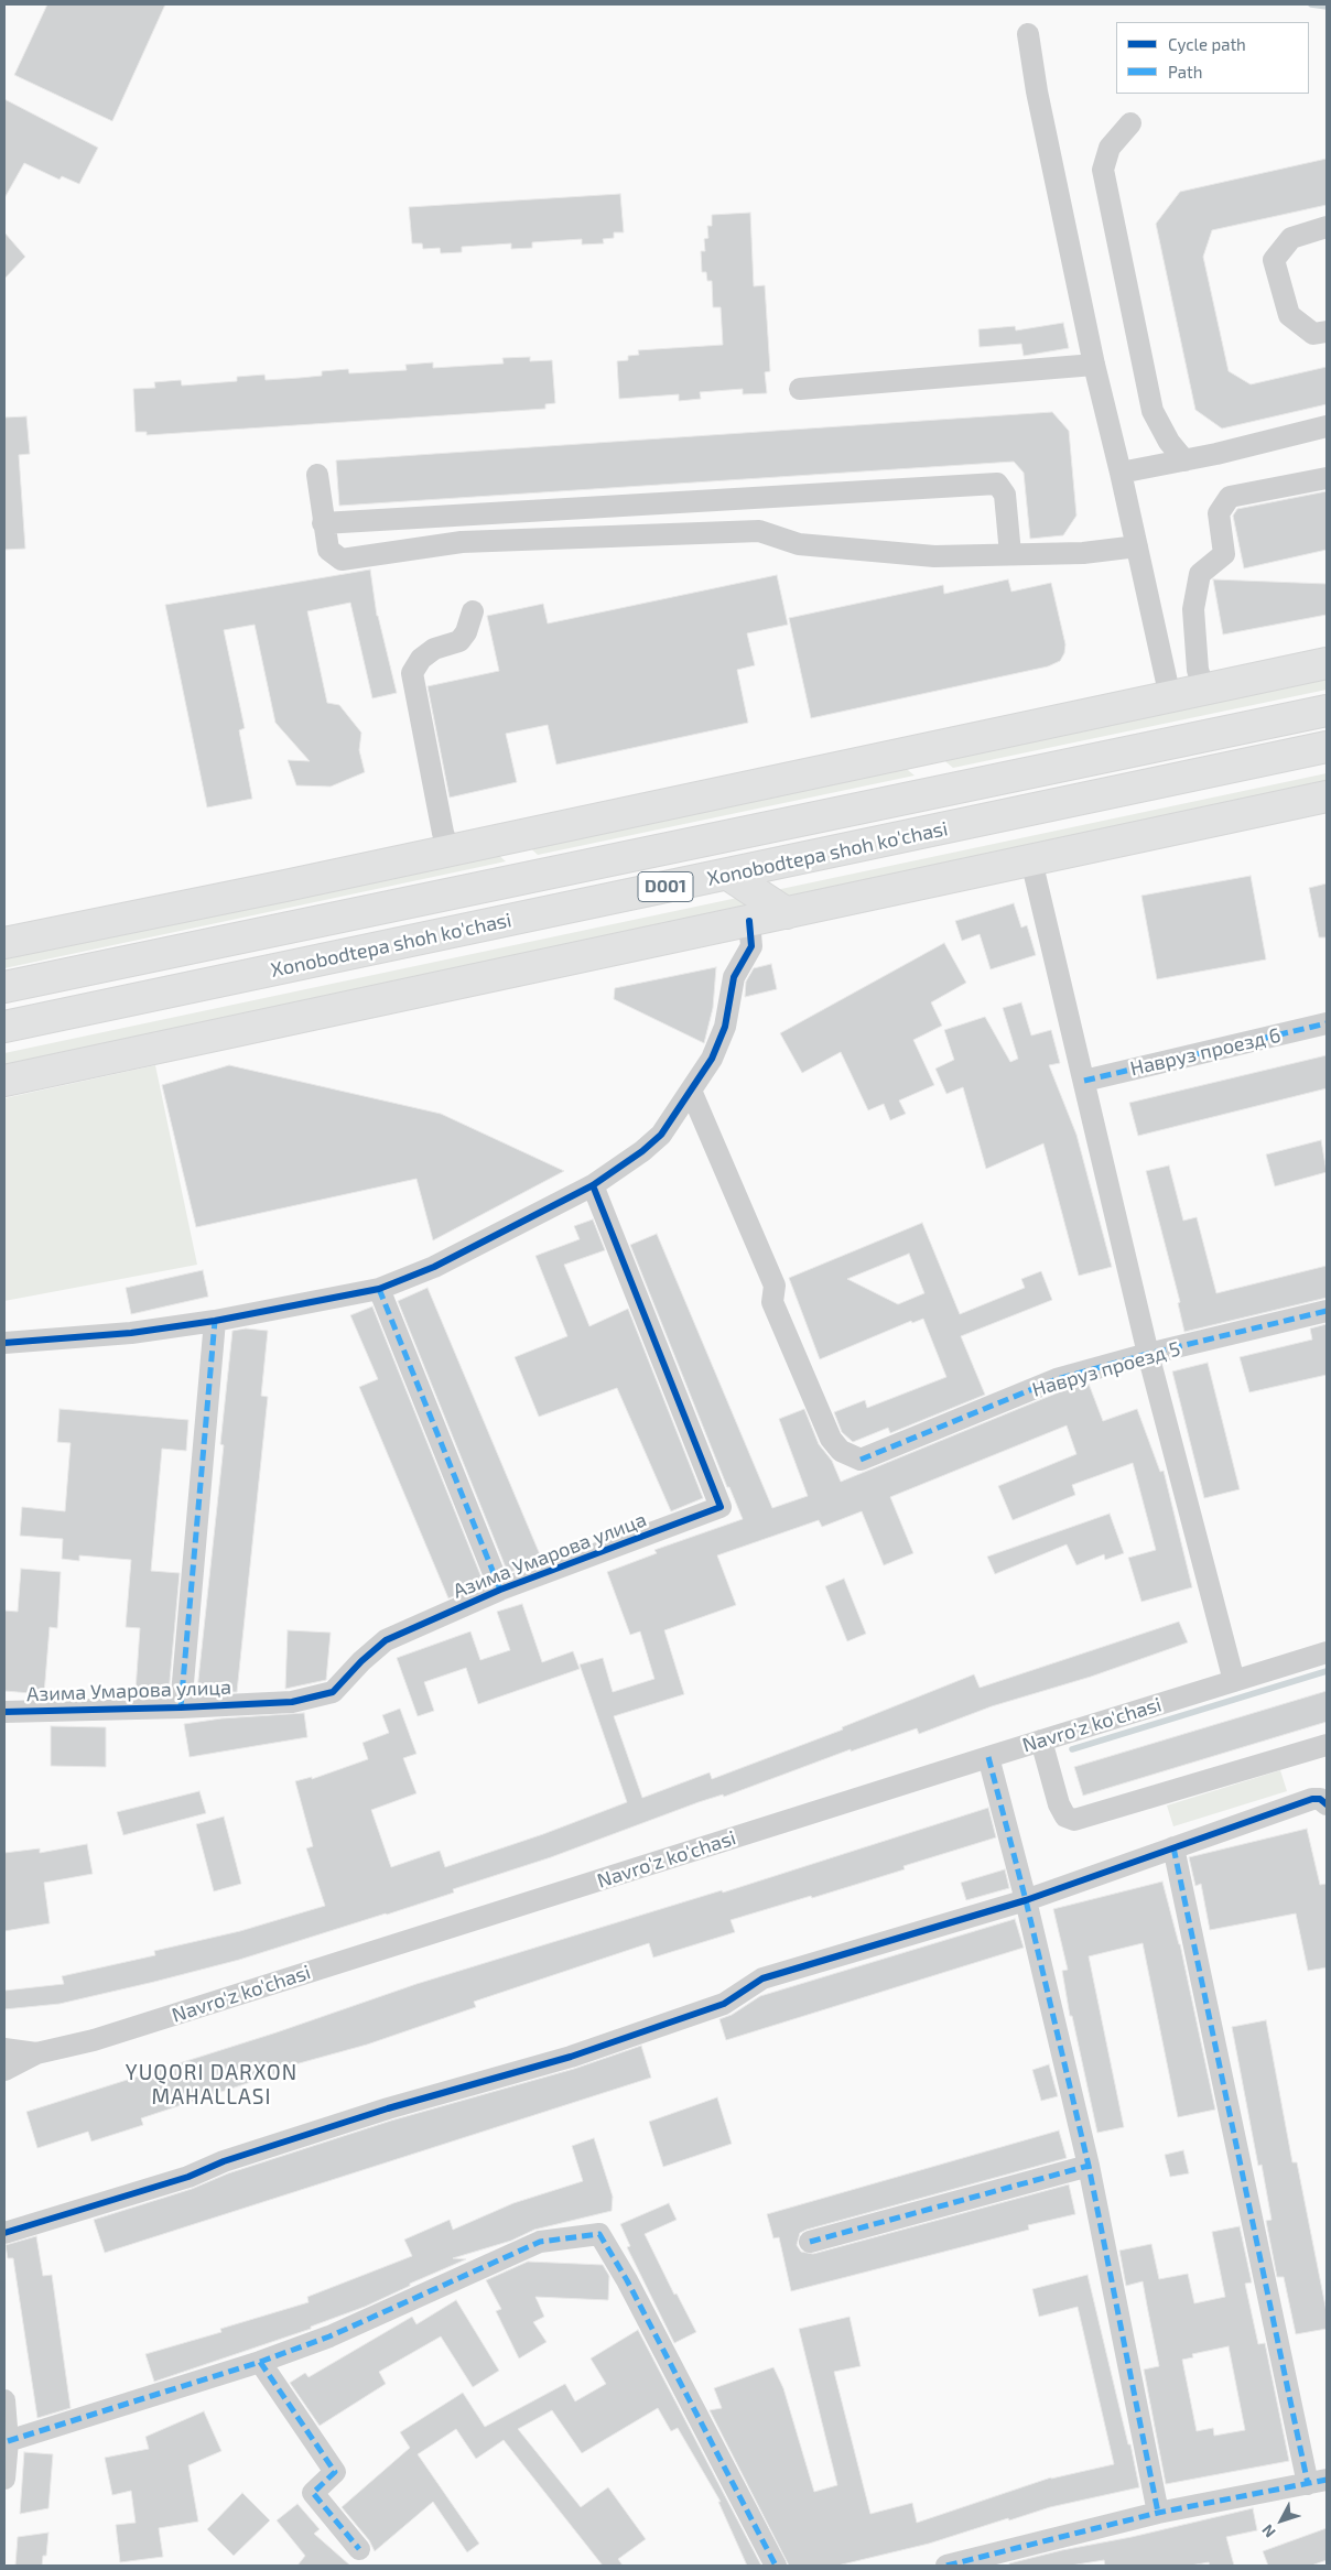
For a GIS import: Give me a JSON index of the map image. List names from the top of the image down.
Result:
{
  "streets": {
    "highway": ["Xonobodtepa shoh ko'chasi", "D001"],
    "street": [
      "Навруз проезд 6",
      "Навруз проезд 5",
      "Азима Умарова улица",
      "Navro'z ko'chasi"
    ]
  },
  "districts": ["YUQORI DARXON MAHALLASI"],
  "legend": ["Cycle path", "Path"],
  "north": "bottom left"
}
